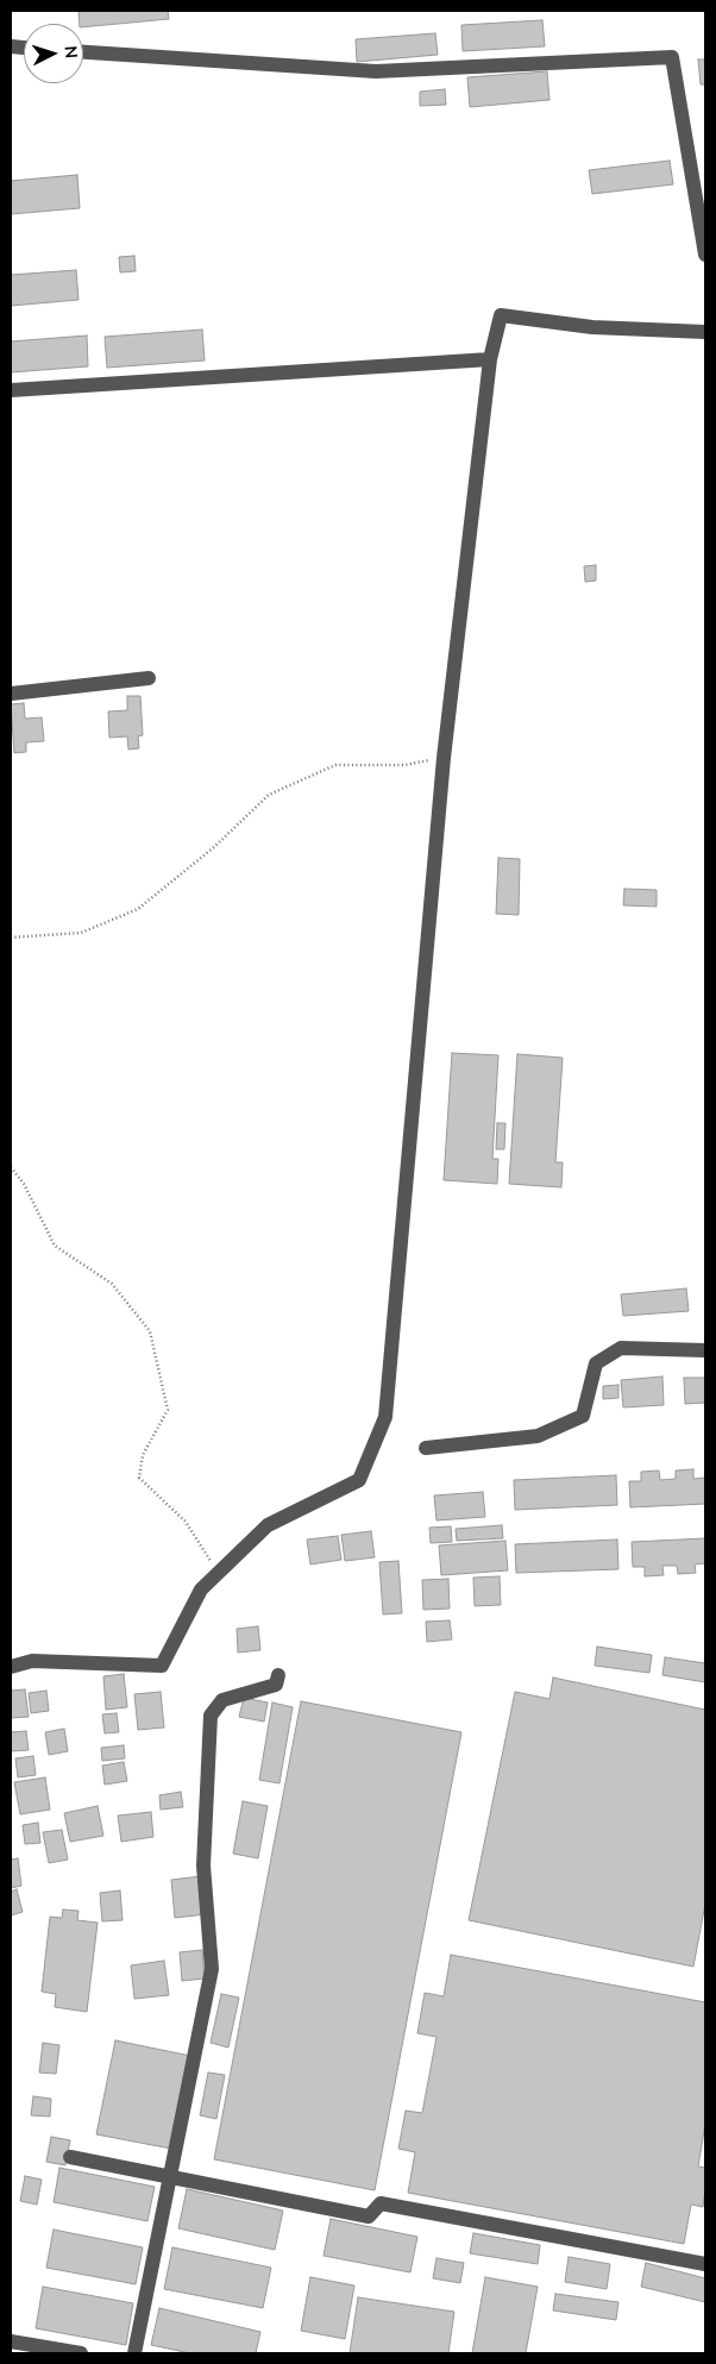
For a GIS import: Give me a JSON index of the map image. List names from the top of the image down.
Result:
{
  "north": "right"
}
